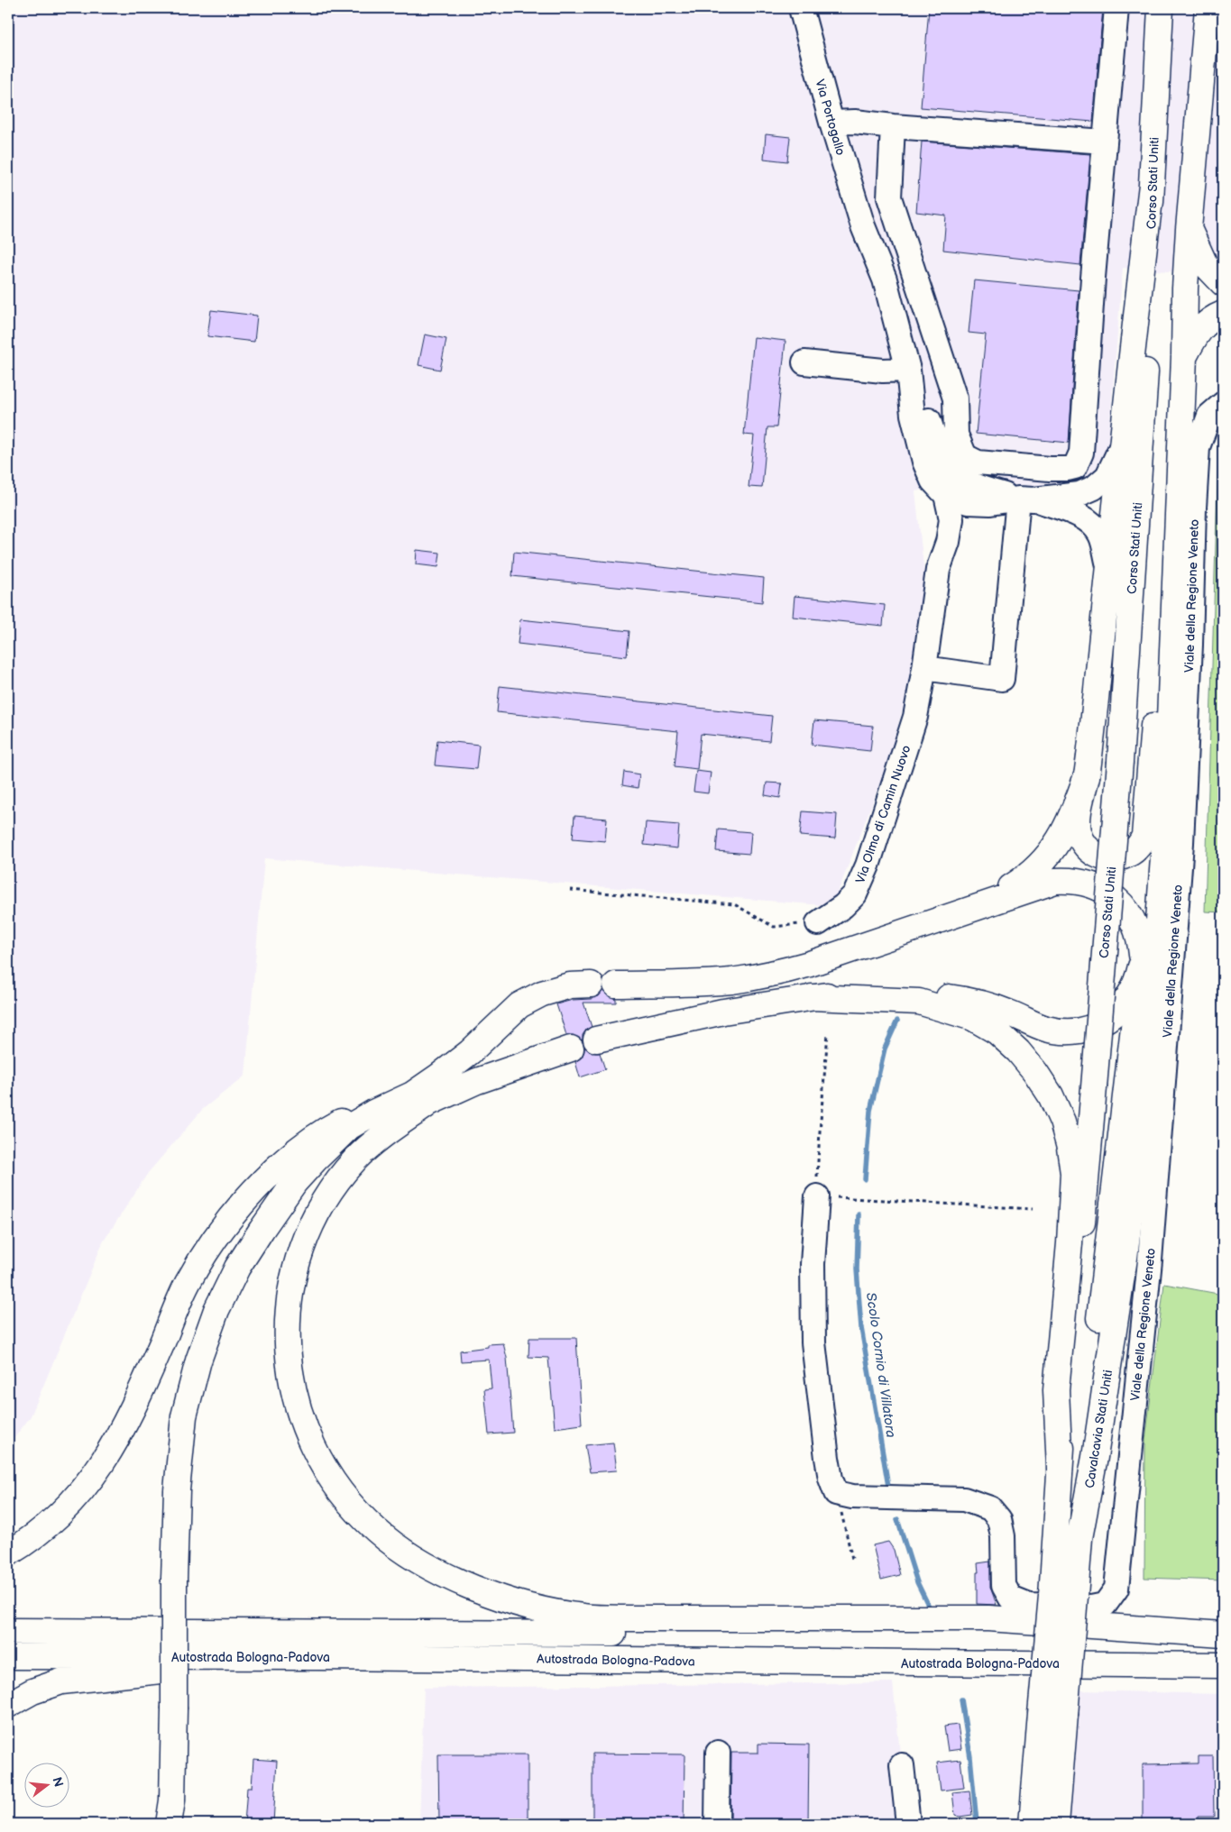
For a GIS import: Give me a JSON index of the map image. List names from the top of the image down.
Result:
{
  "streets": {
    "main road": ["Corso Stati Uniti", "Cavalcavia Stati Uniti", "Autostrada Bologna-Padova"],
    "street": ["Via Portogallo", "Viale della Regione Veneto", "Via Olmo di Camin Nuovo"]
  },
  "crossings": [
    ["Via Portogallo", "Via Olmo di Camin Nuovo"],
    ["Corso Stati Uniti", "Cavalcavia Stati Uniti"]
  ],
  "water": ["Scolo Cornio di Villatora"],
  "north": "right"
}
